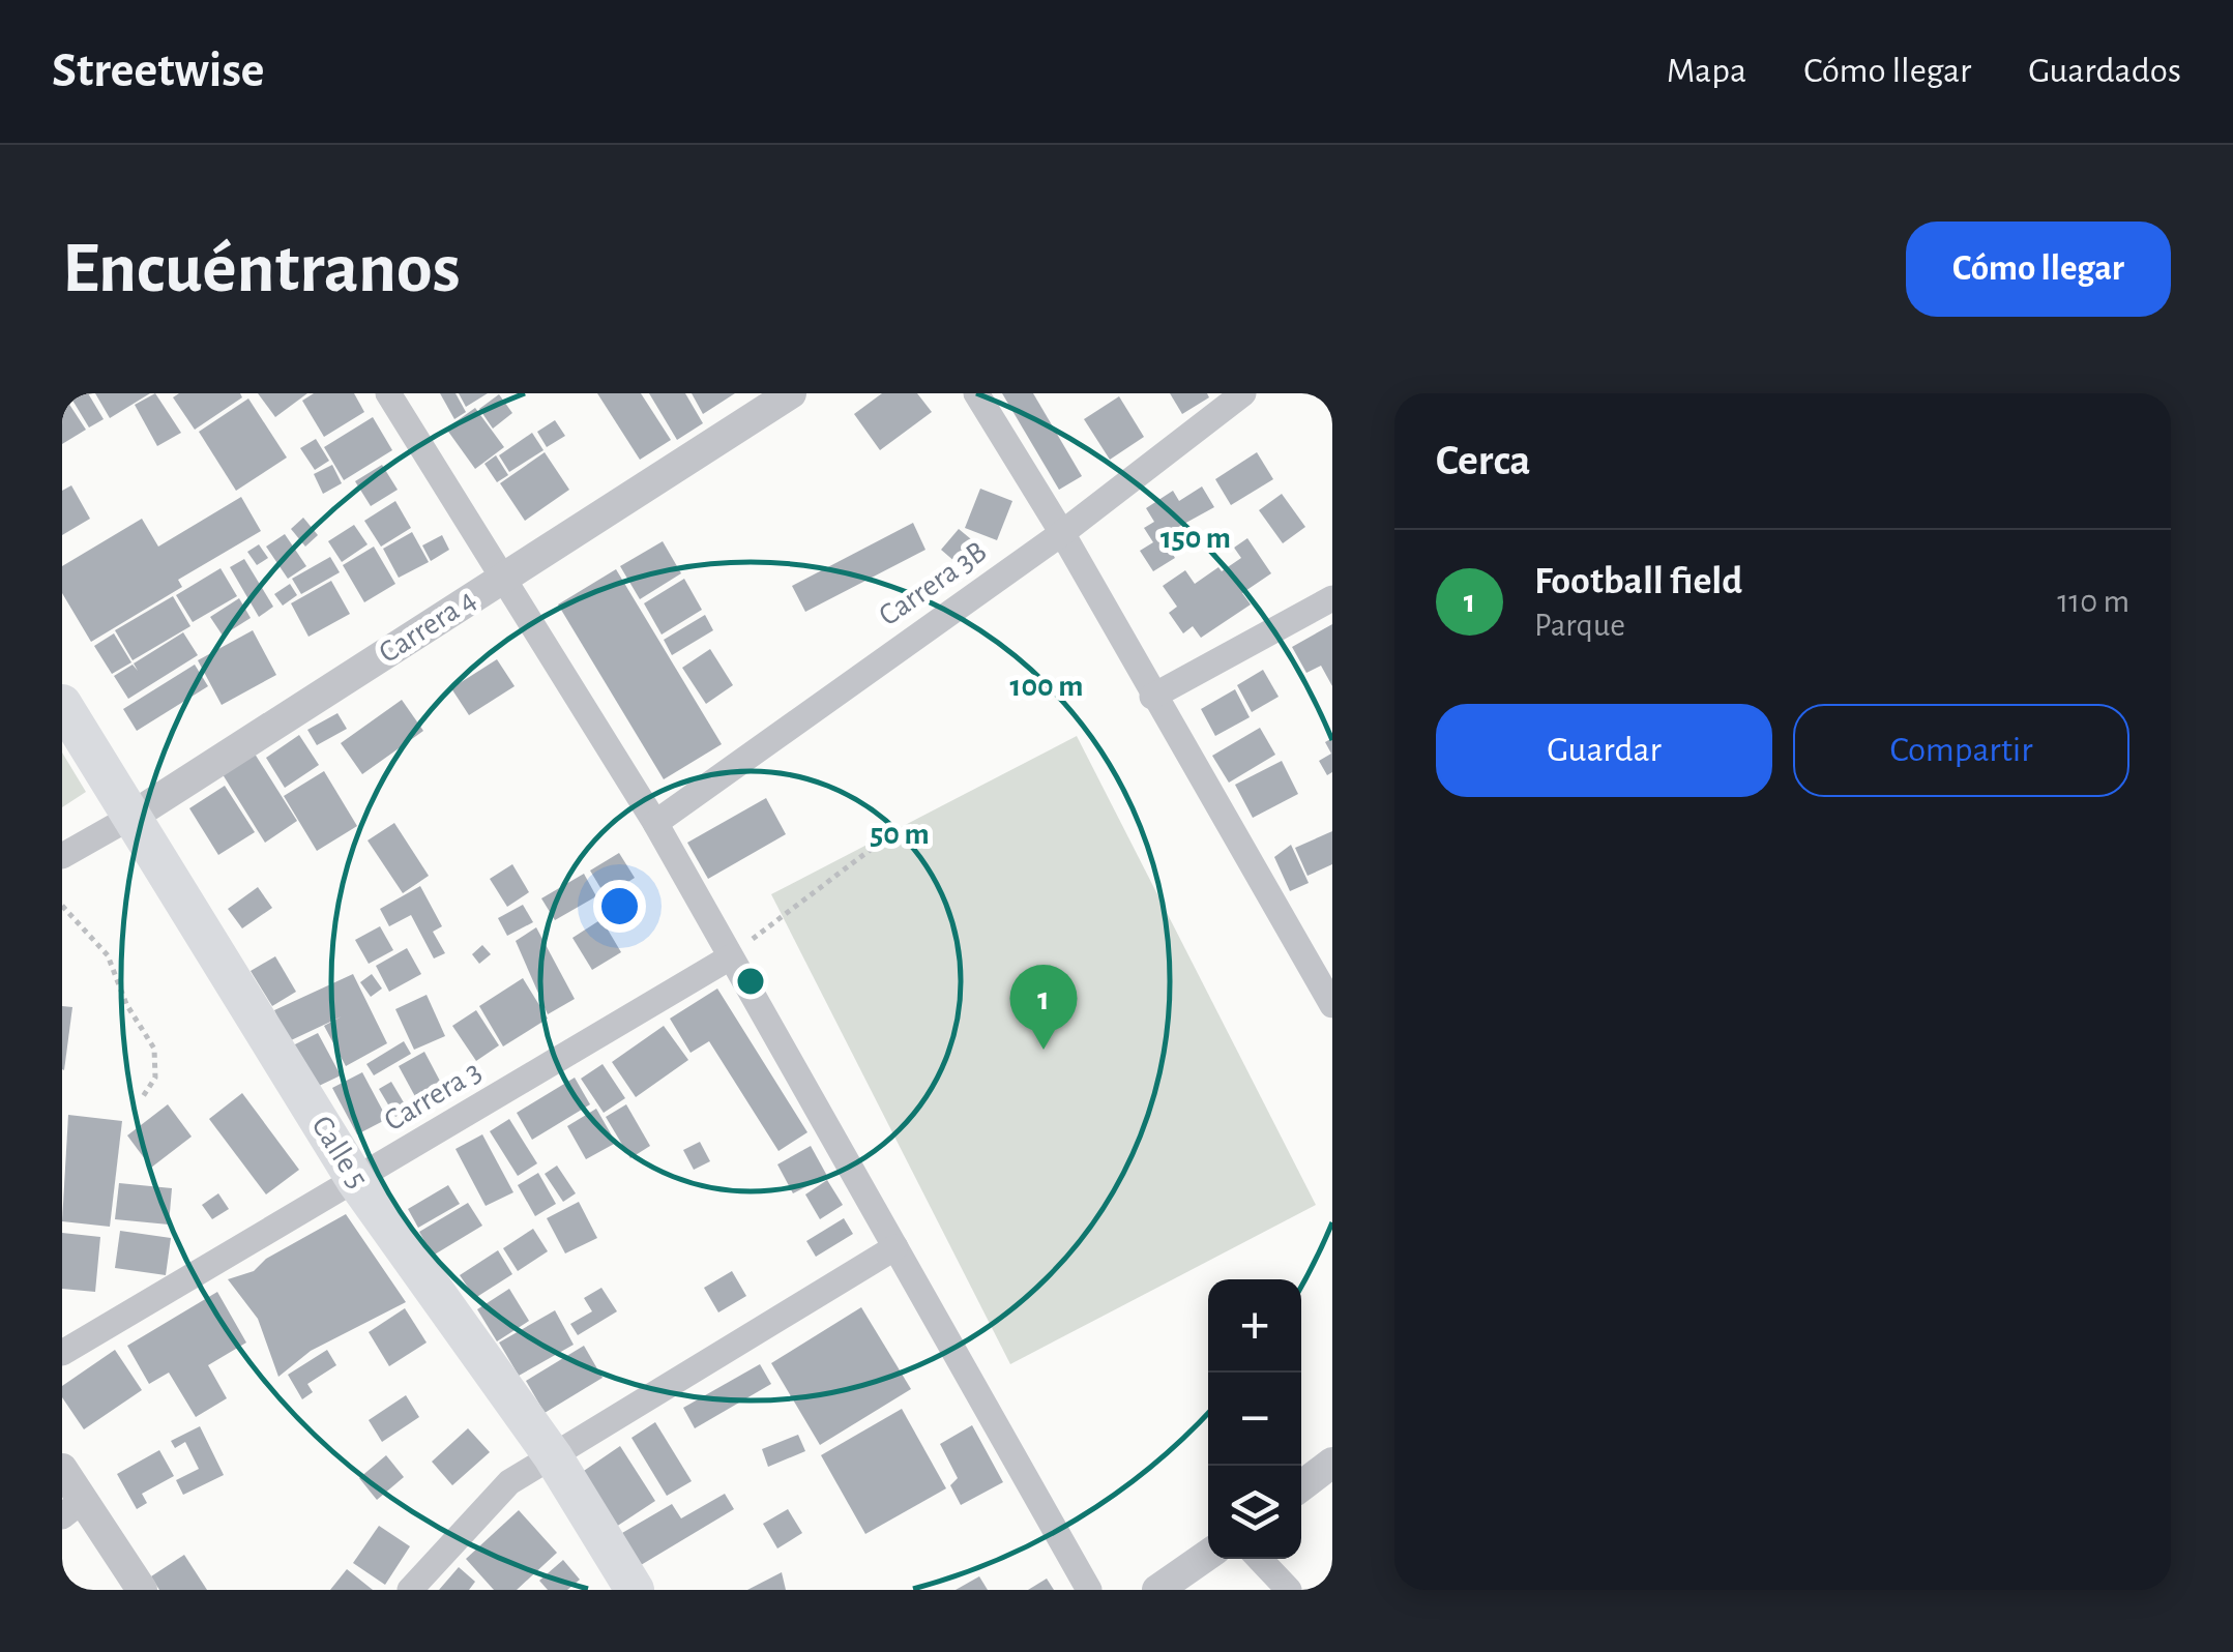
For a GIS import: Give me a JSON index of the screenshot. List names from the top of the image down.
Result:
{
  "streets": {
    "main road": ["Calle 5"],
    "street": ["Carrera 3B", "Carrera 4", "Carrera 3"]
  },
  "crossings": [
    ["Carrera 4", "Calle 5"],
    ["Carrera 3", "Calle 5"]
  ],
  "page": {
    "header": "Streetwise",
    "nav": ["Mapa", "Cómo llegar", "Guardados"],
    "buttons": [
      "Cómo llegar",
      ["Guardar", "Compartir"]
    ],
    "title": "Encuéntranos",
    "heading": "Cerca",
    "list": [
      {
        "mark": "1",
        "name": "Football field",
        "note": "Parque",
        "value": "110 m"
      }
    ],
    "pins": "1",
    "map_buttons": ["+", "−"]
  },
  "rings": ["150 m", "100 m", "50 m"]
}
